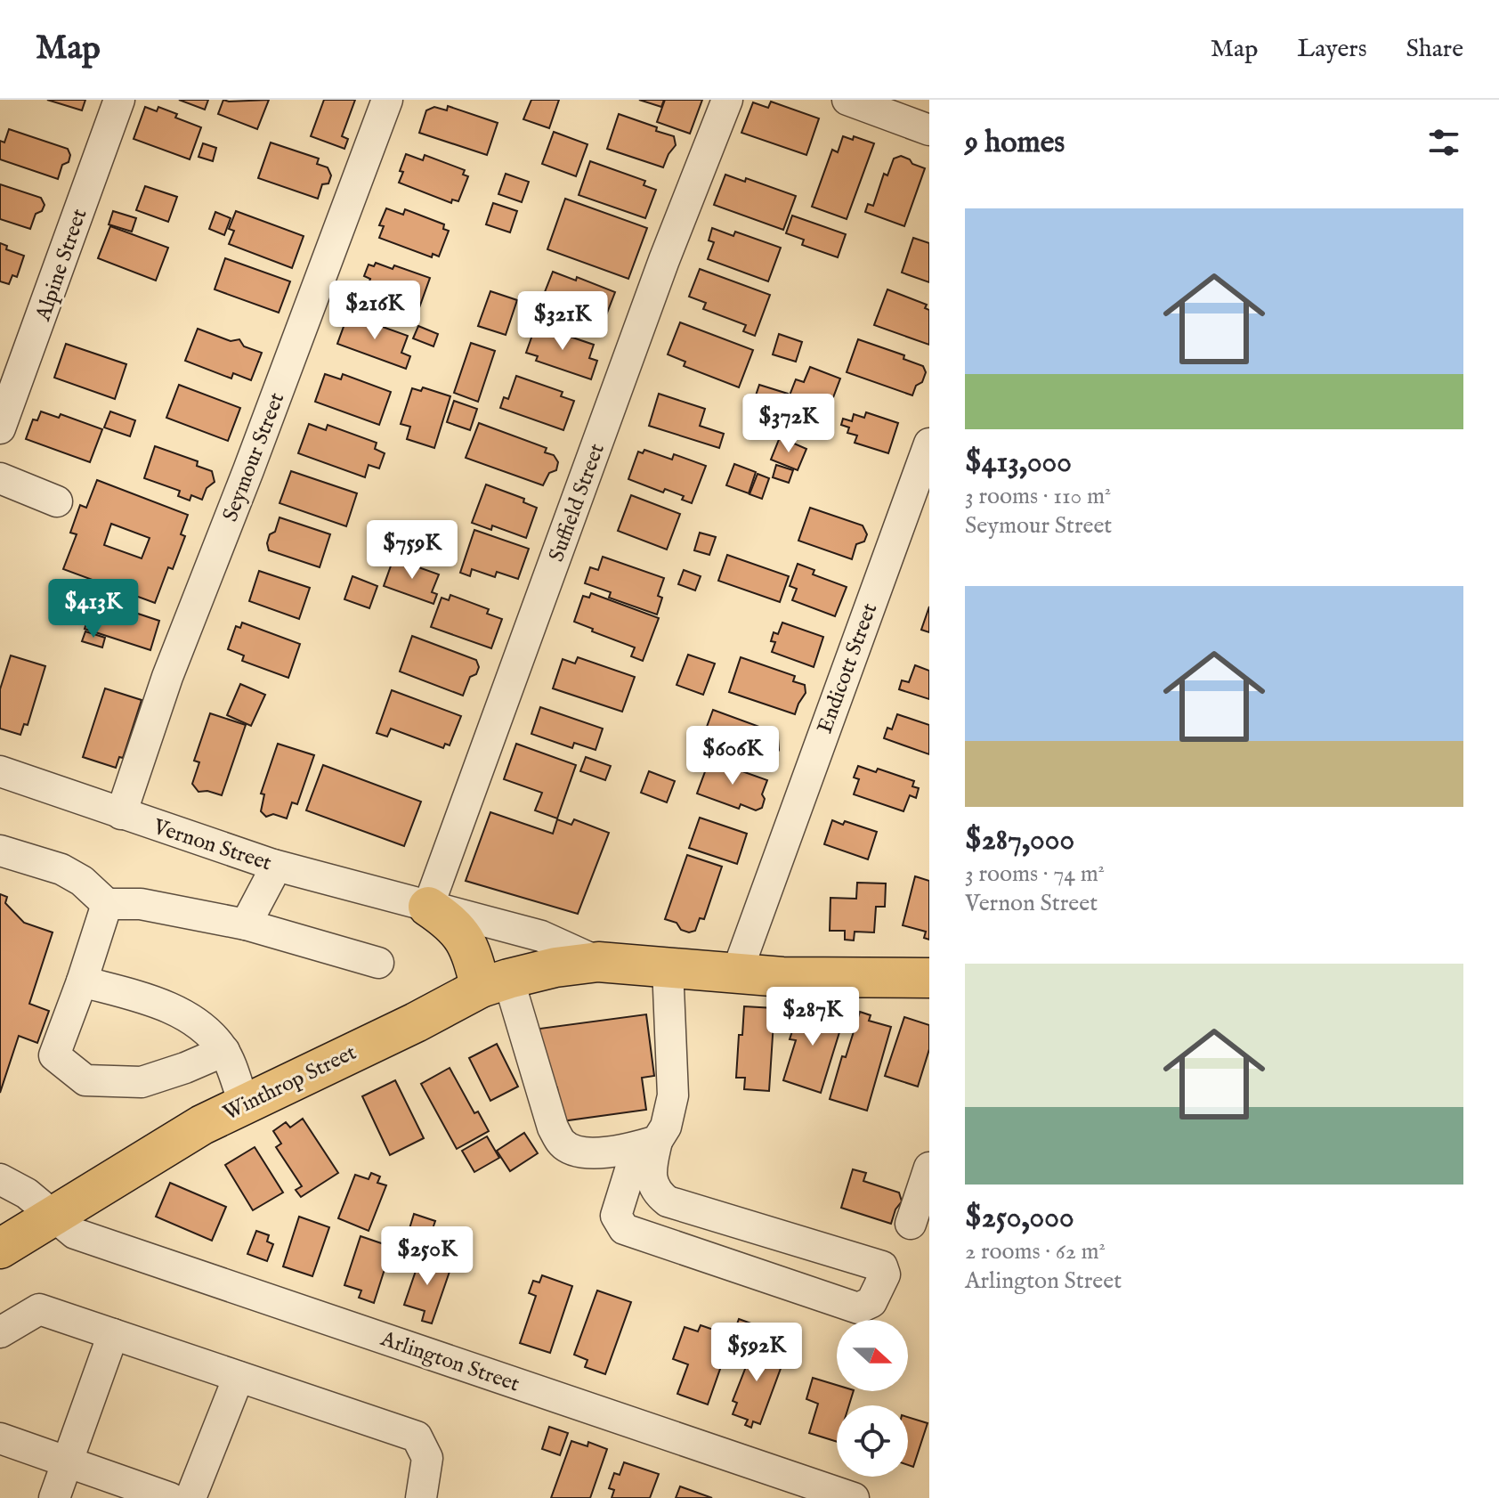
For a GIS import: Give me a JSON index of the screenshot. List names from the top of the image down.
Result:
{
  "streets": {
    "main road": ["Winthrop Street"],
    "street": [
      "Alpine Street",
      "Seymour Street",
      "Suffield Street",
      "Endicott Street",
      "Vernon Street",
      "Arlington Street"
    ]
  },
  "crossings": [
    ["Seymour Street", "Vernon Street"],
    ["Suffield Street", "Vernon Street"],
    ["Vernon Street", "Winthrop Street"],
    ["Winthrop Street", "Arlington Street"]
  ],
  "north": "right",
  "page": {
    "header": "Map",
    "nav": ["Map", "Layers", "Share"],
    "heading": "9 homes",
    "list": [
      {
        "name": "$413,000",
        "note": "3 rooms · 110 m² · Seymour Street"
      },
      {
        "name": "$287,000",
        "note": "3 rooms · 74 m² · Vernon Street"
      },
      {
        "name": "$250,000",
        "note": "2 rooms · 62 m² · Arlington Street"
      }
    ],
    "price": [
      "$216K",
      "$321K",
      "$372K",
      "$759K",
      "$413K",
      "$606K",
      "$287K",
      "$250K",
      "$592K"
    ]
  }
}
